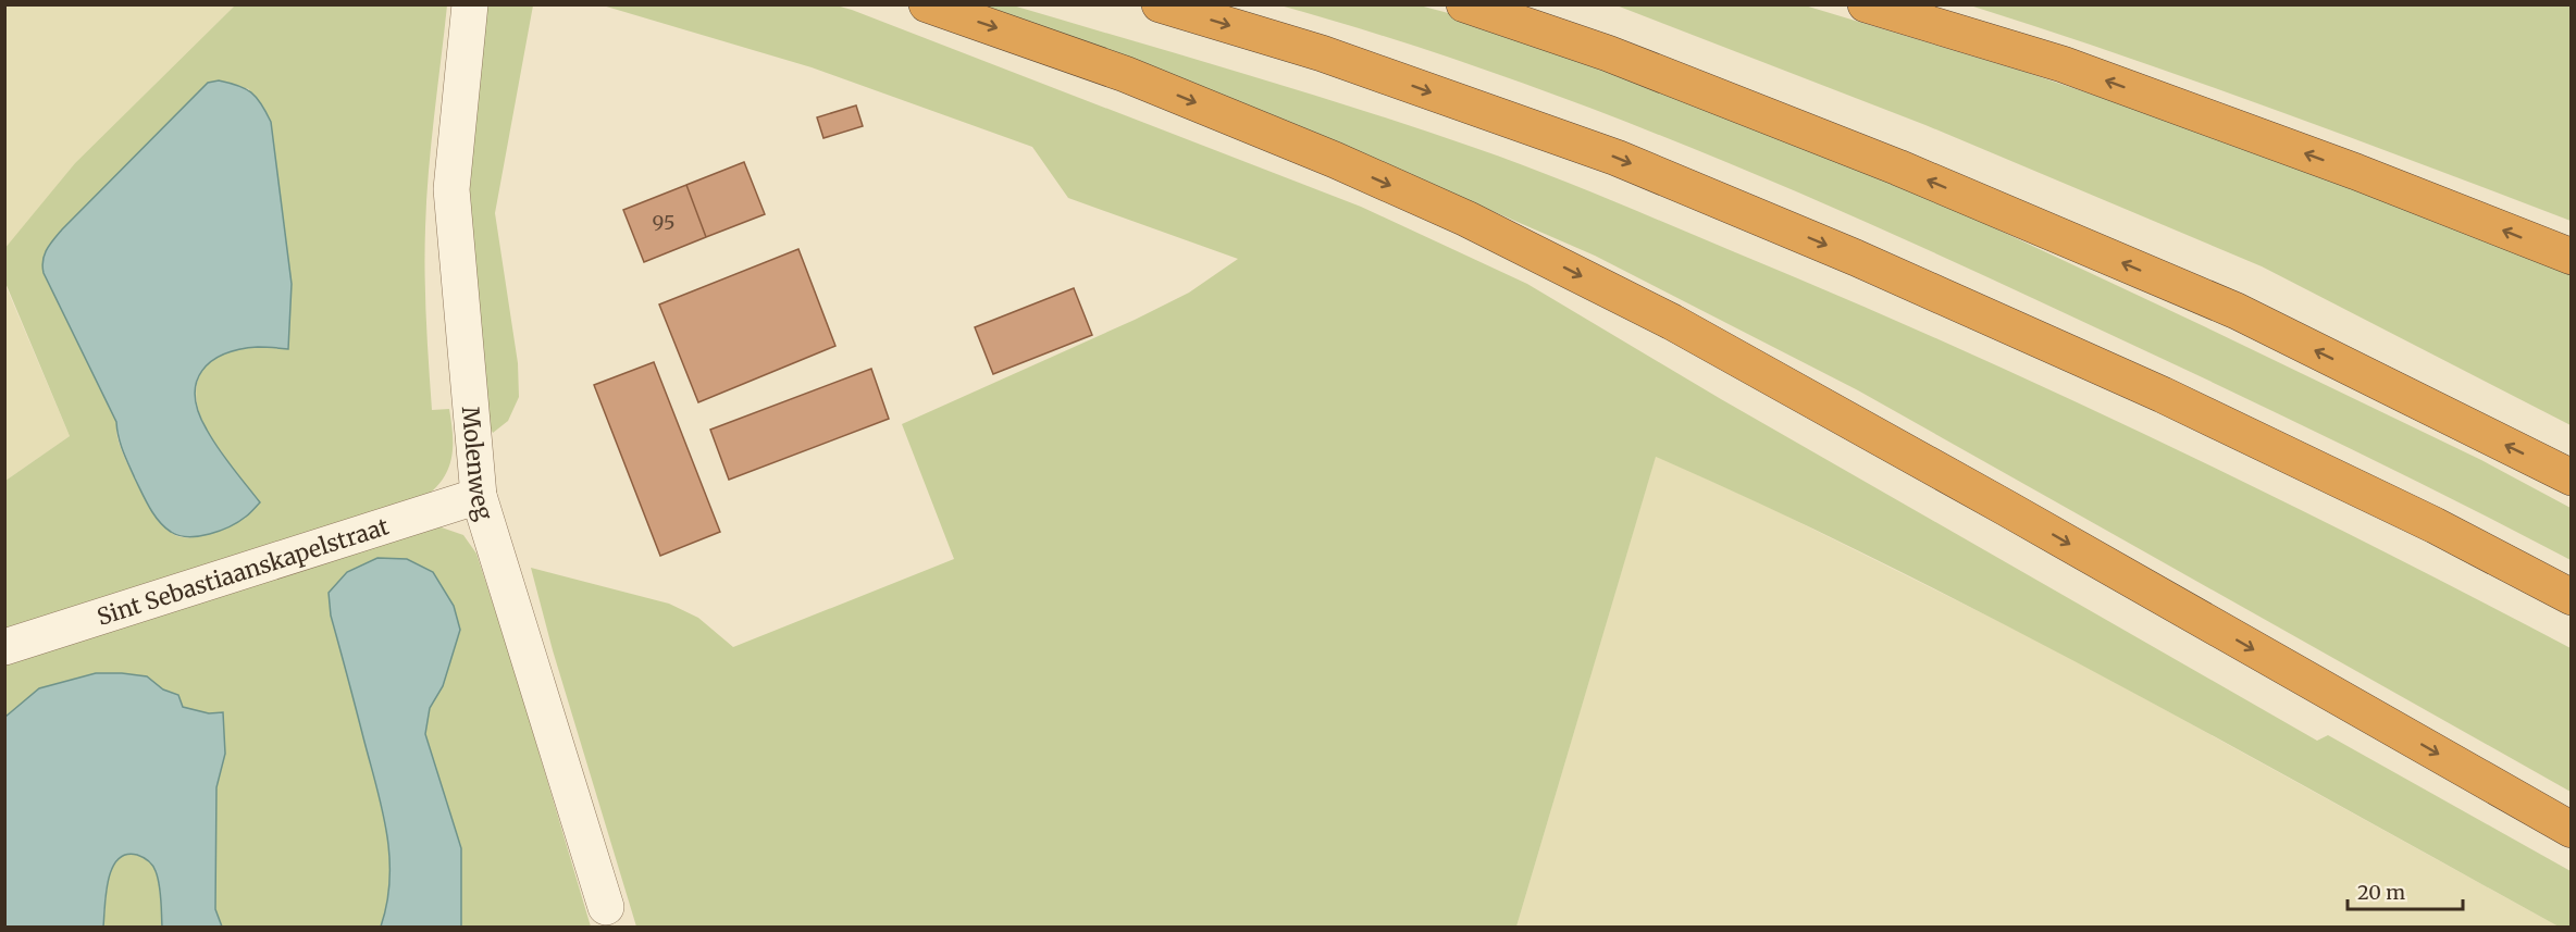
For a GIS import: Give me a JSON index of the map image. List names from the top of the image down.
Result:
{
  "streets": {
    "street": ["Molenweg", "Sint Sebastiaanskapelstraat"]
  },
  "crossings": [
    ["Molenweg", "Sint Sebastiaanskapelstraat"]
  ],
  "house_numbers": ["95"],
  "scale_bar": "20 m"
}
